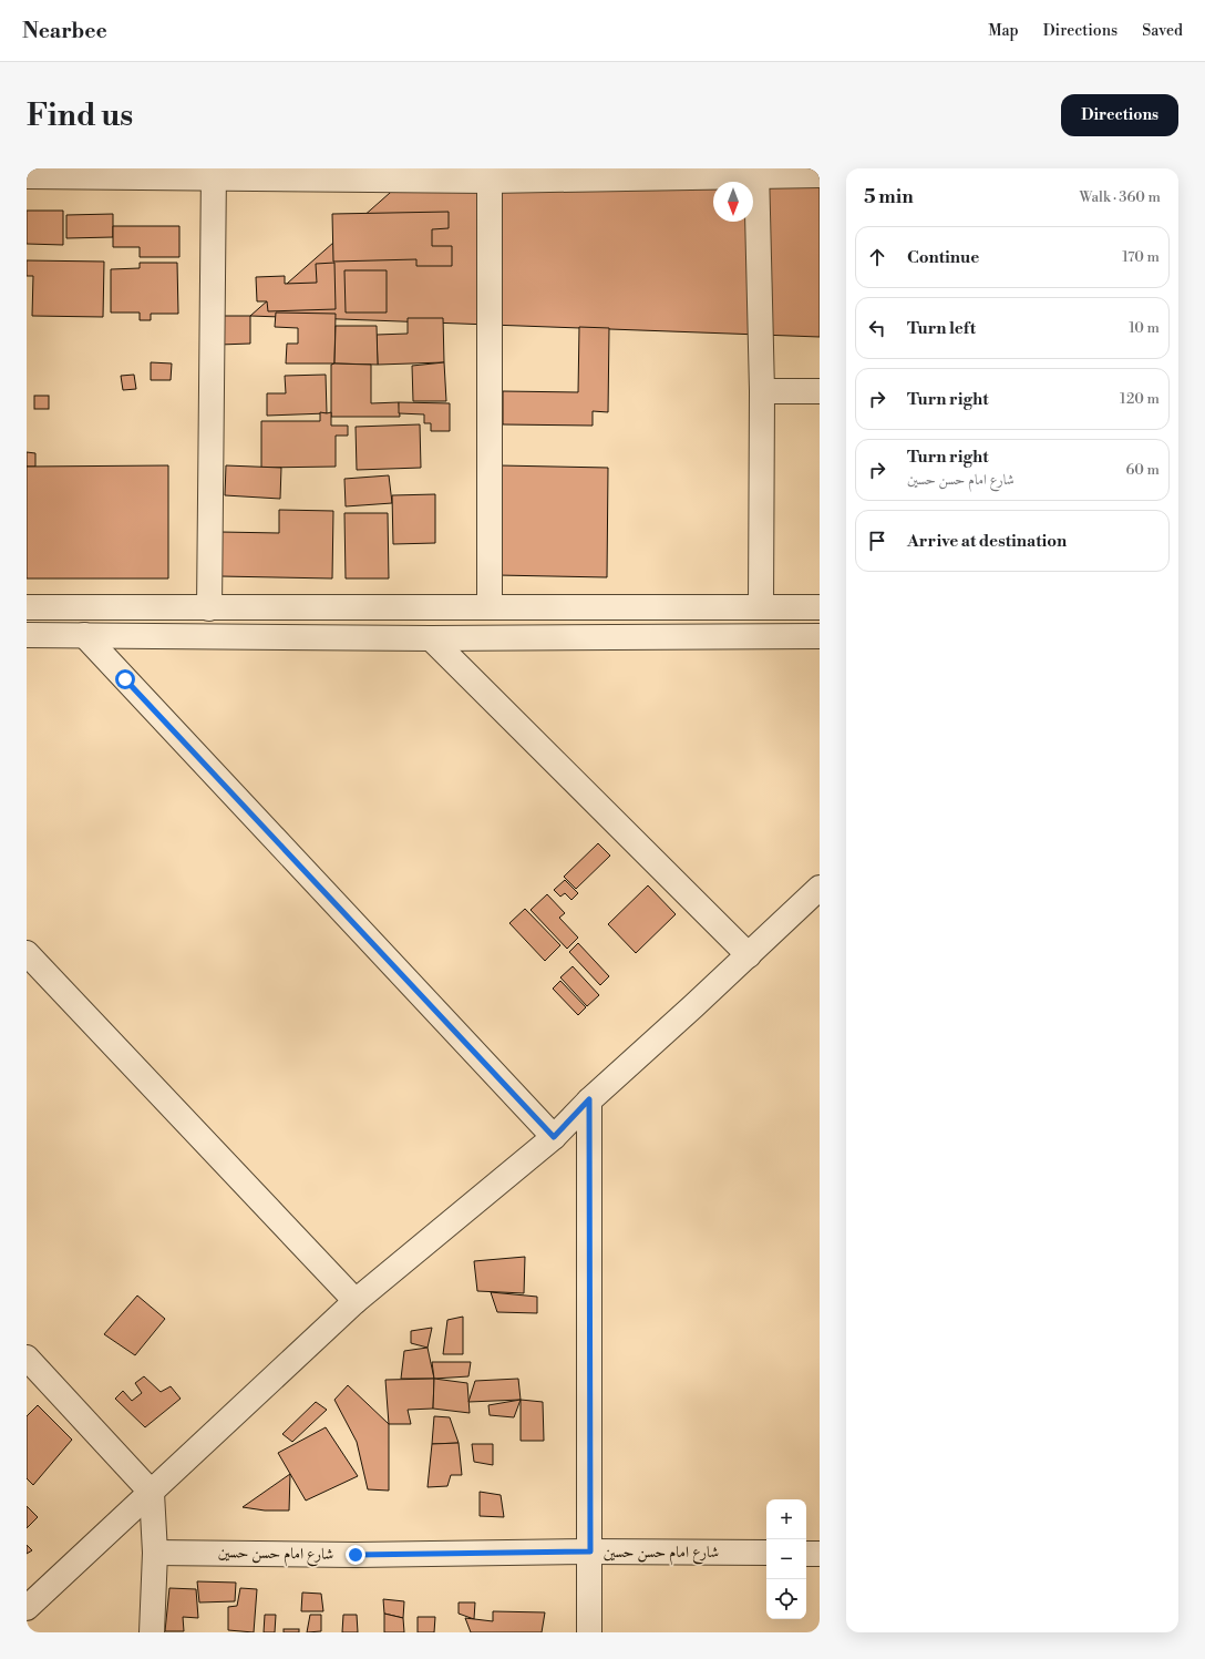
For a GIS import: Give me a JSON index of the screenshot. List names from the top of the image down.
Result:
{
  "streets": {
    "street": ["شارع امام حسن حسين"]
  },
  "north": "bottom",
  "page": {
    "header": "Nearbee",
    "nav": ["Map", "Directions", "Saved"],
    "buttons": "Directions",
    "title": "Find us",
    "heading": ["5 min", "Walk · 360 m"],
    "list": [
      ["Continue", "170 m"],
      ["Turn left", "10 m"],
      ["Turn right", "120 m"],
      ["Turn right", "شارع امام حسن حسين", "60 m"],
      "Arrive at destination"
    ],
    "map_buttons": ["+", "−"]
  }
}
